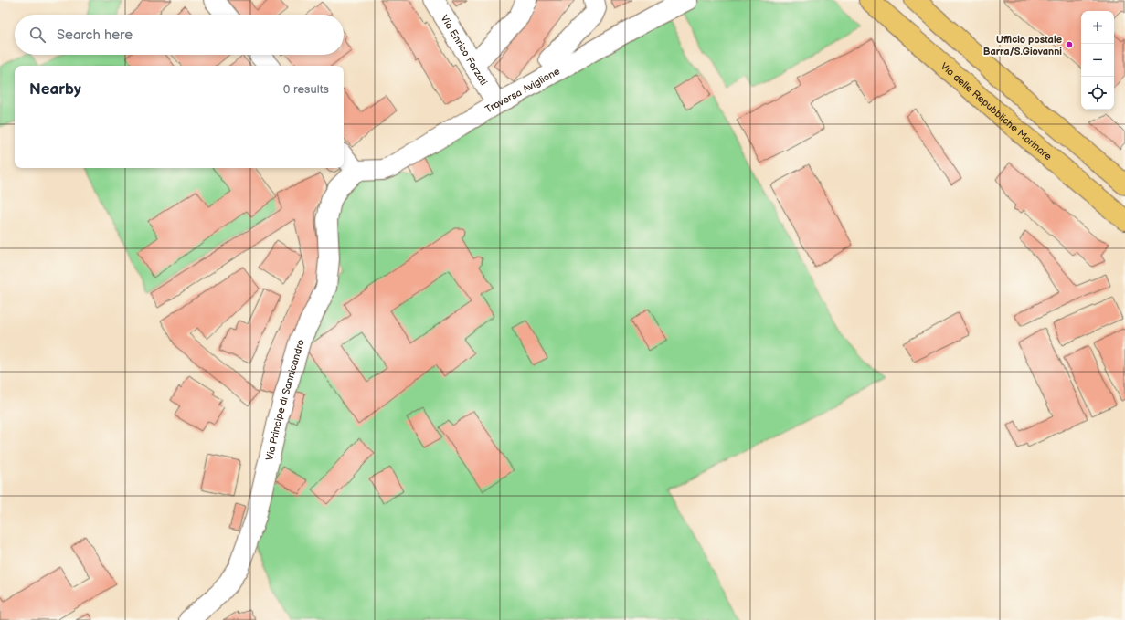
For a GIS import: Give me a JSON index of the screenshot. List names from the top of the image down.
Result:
{
  "streets": {
    "main road": ["Via delle Repubbliche Marinare"],
    "street": ["Via Enrico Forzati", "Traversa Aviglione", "Via Principe di Sannicandro"]
  },
  "crossings": [
    ["Traversa Aviglione", "Via Principe di Sannicandro"]
  ],
  "places": ["Ufficio postale Barra/S.Giovanni"],
  "page": {
    "map_buttons": ["+", "−"],
    "search": "Search here",
    "heading": ["Nearby", "0 results"]
  }
}
